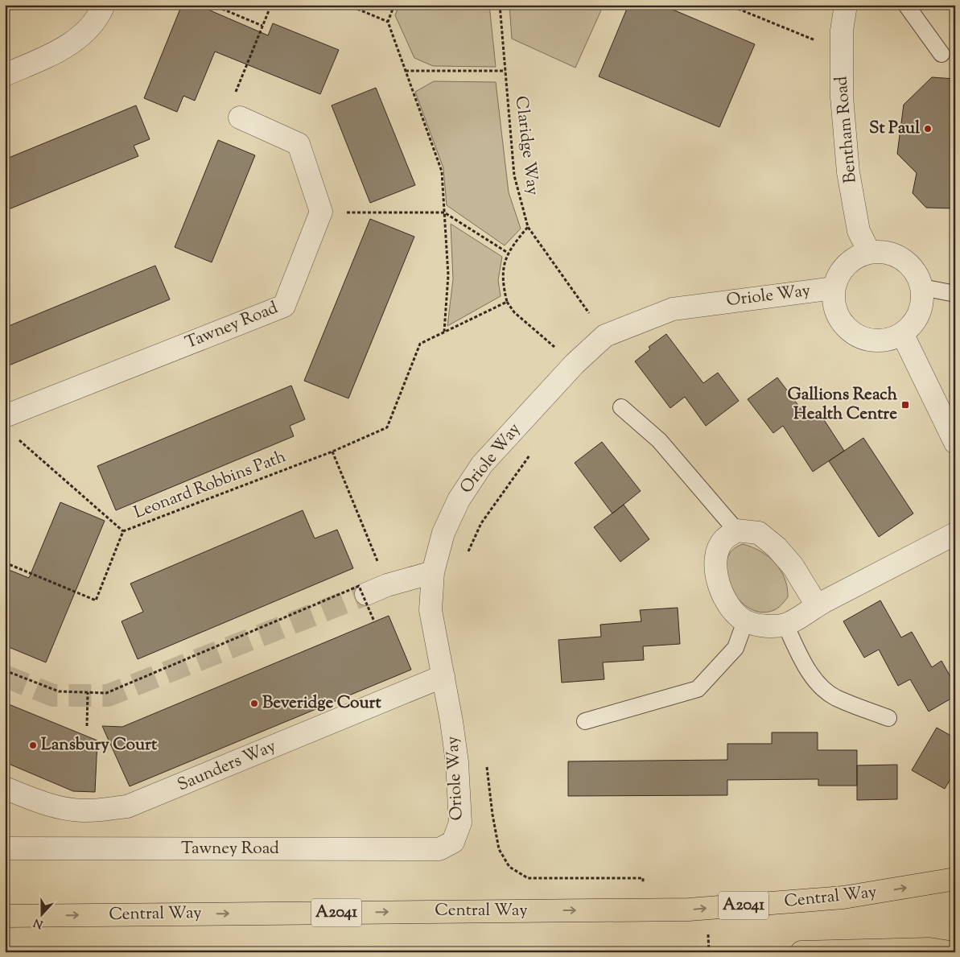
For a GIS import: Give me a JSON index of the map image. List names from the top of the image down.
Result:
{
  "streets": {
    "main road": ["Central Way", "A2041"],
    "street": [
      "Bentham Road",
      "Oriole Way",
      "Tawney Road",
      "Saunders Way"
    ],
    "path": ["Claridge Way", "Leonard Robbins Path"]
  },
  "crossings": [
    ["Bentham Road", "Oriole Way"],
    ["Claridge Way", "Oriole Way"],
    ["Oriole Way", "Tawney Road"],
    ["Oriole Way", "Saunders Way"]
  ],
  "one_way": ["Central Way"],
  "places": {
    "other": ["St Paul", "Beveridge Court", "Lansbury Court"],
    "transit": ["Gallions Reach Health Centre"]
  },
  "north": "bottom"
}
